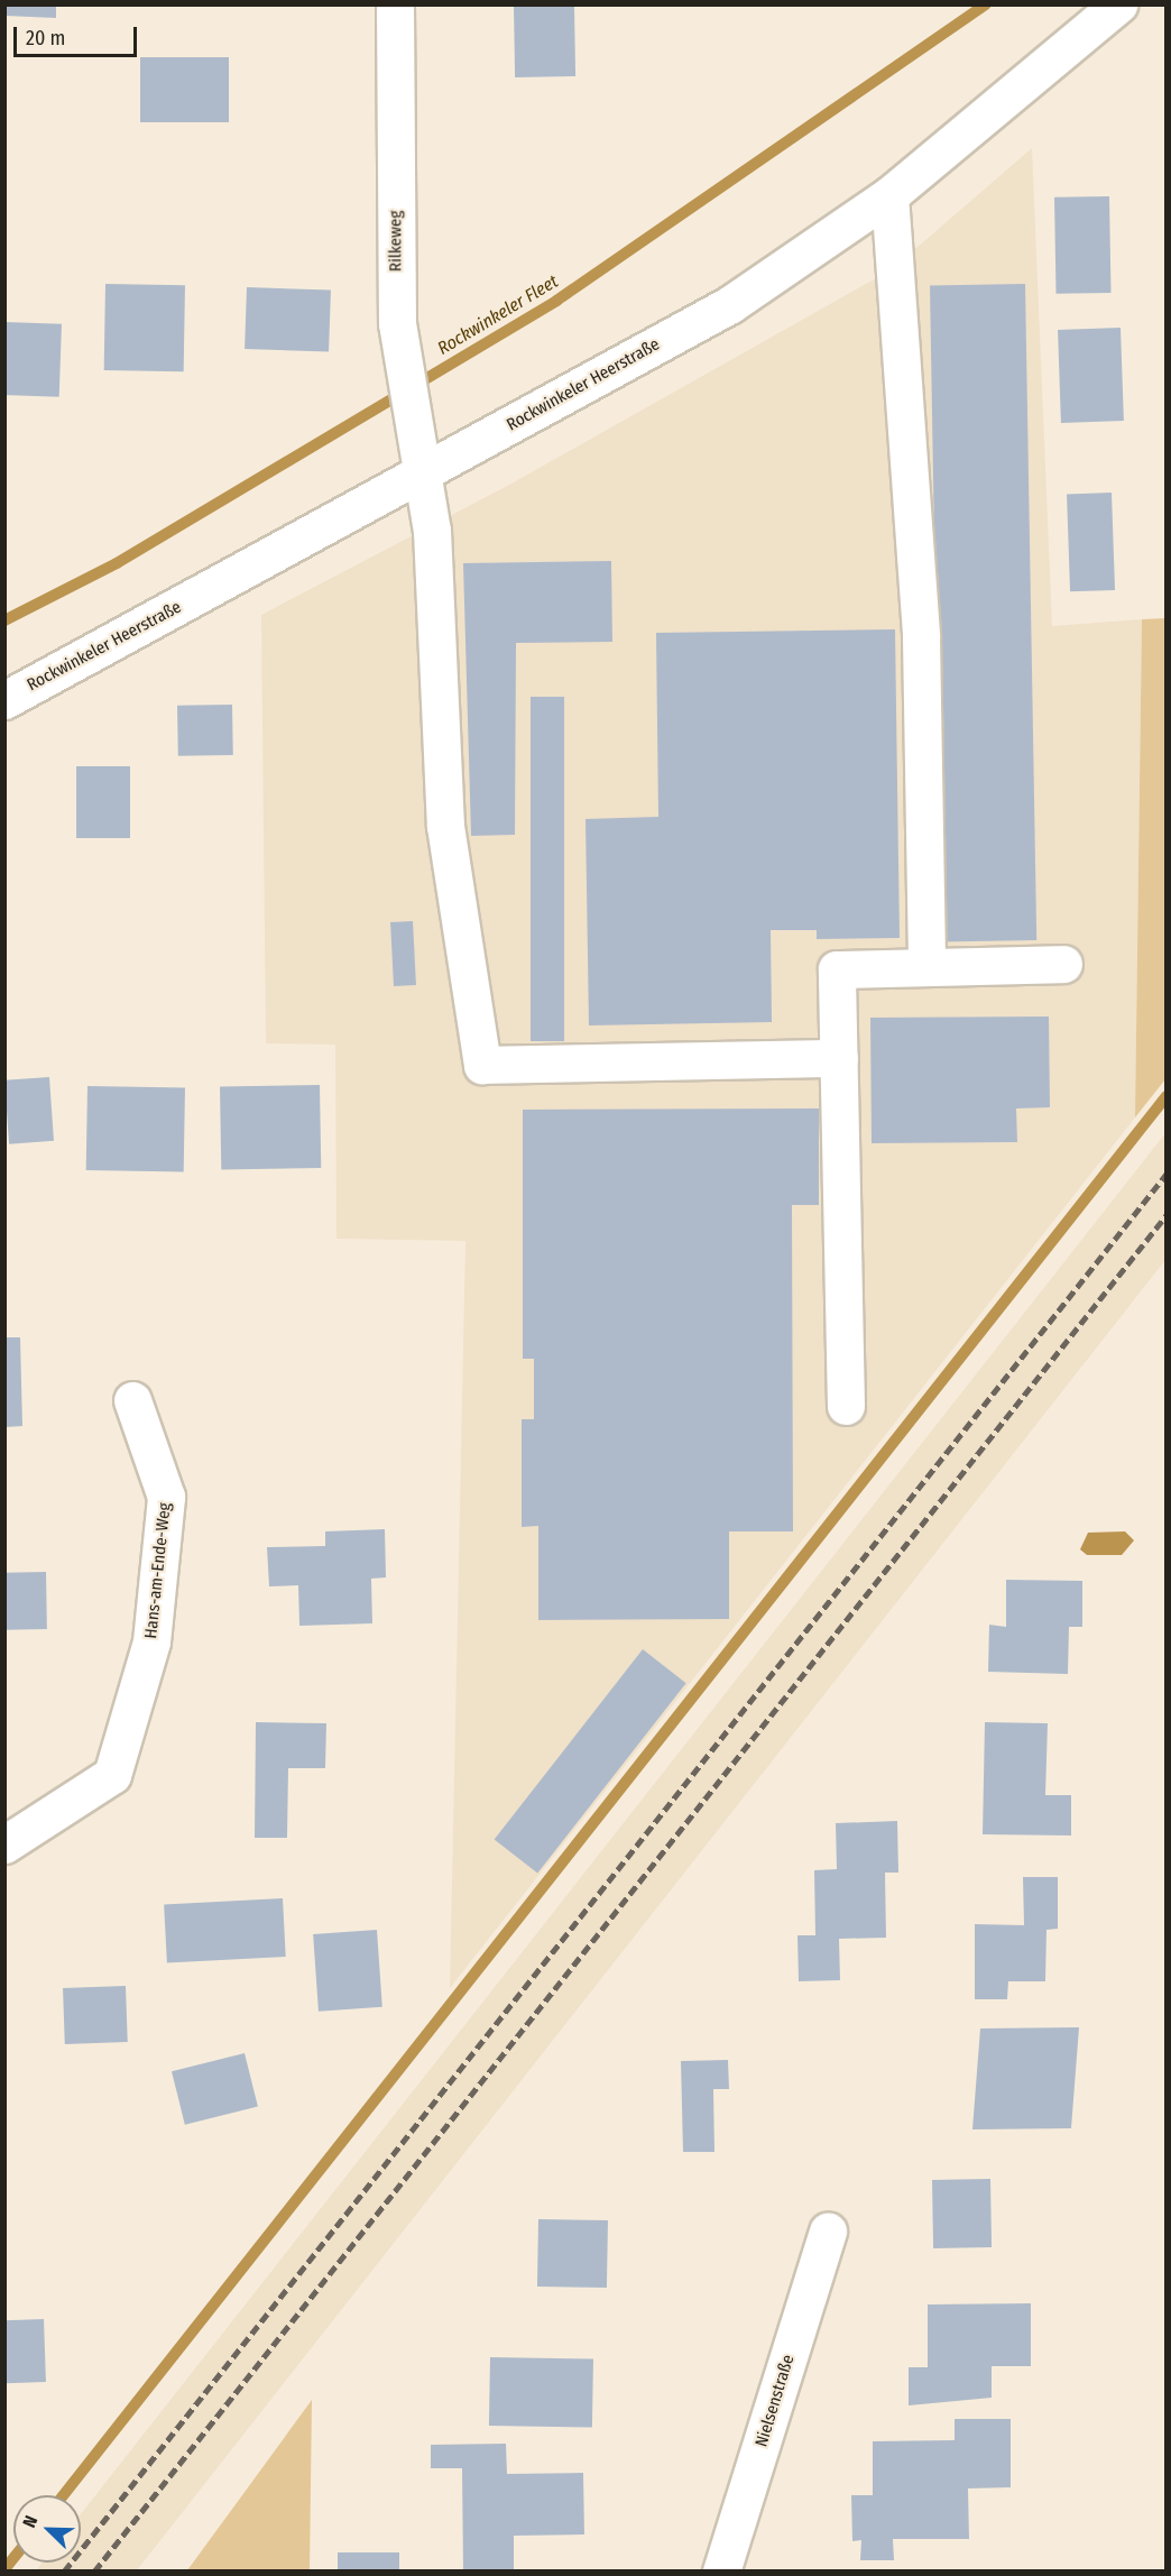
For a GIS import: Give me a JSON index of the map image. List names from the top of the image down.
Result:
{
  "streets": {
    "street": [
      "Rilkeweg",
      "Rockwinkeler Heerstraße",
      "Hans-am-Ende-Weg",
      "Nielsenstraße"
    ]
  },
  "crossings": [
    ["Rilkeweg", "Rockwinkeler Heerstraße"]
  ],
  "water": ["Rockwinkeler Fleet"],
  "scale_bar": "20 m",
  "north": "top left"
}
